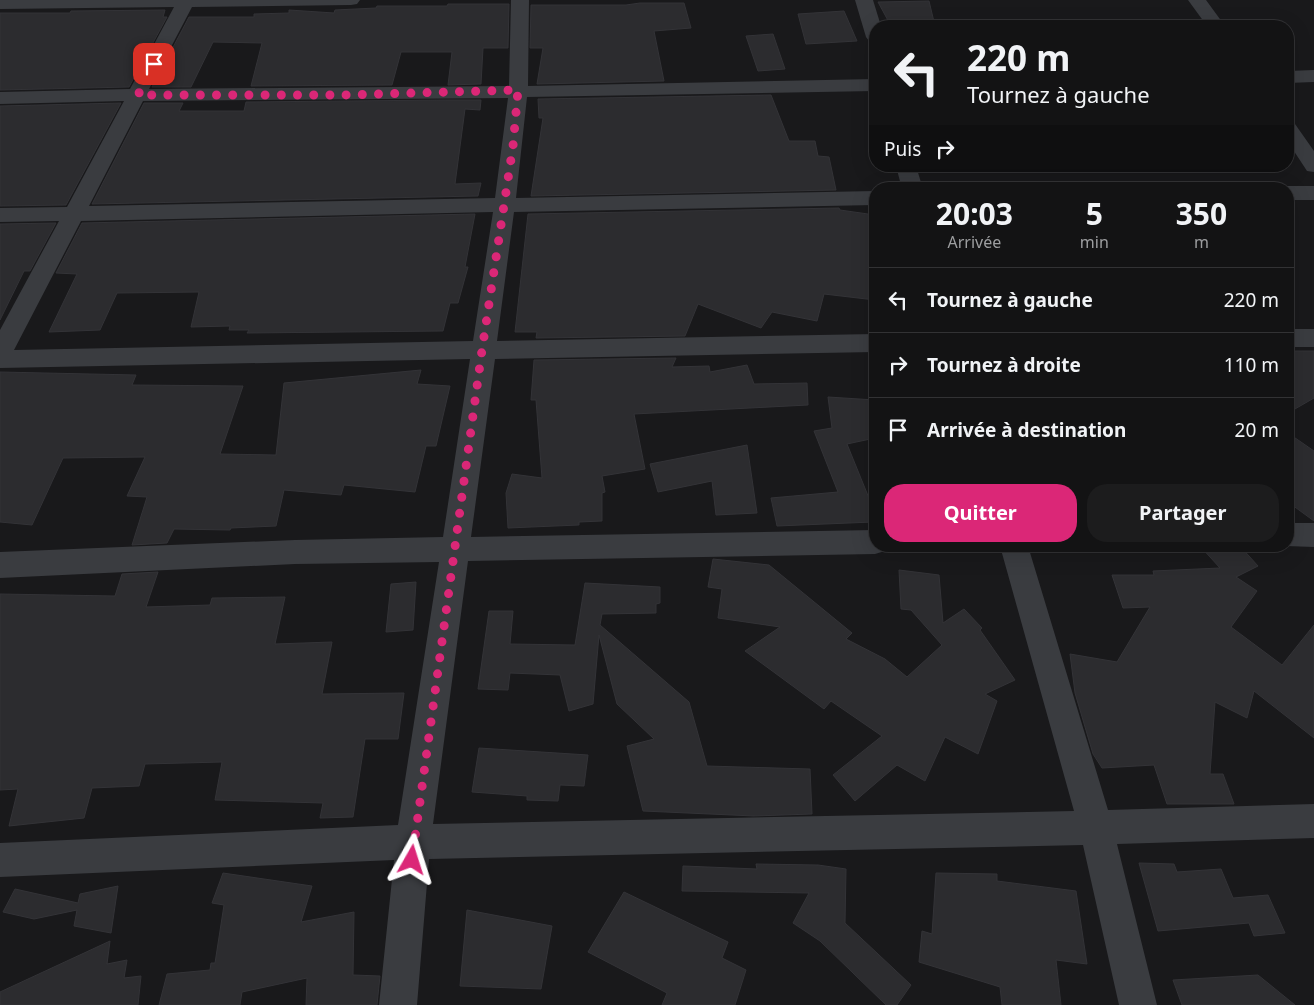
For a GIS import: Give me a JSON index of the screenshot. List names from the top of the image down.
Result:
{
  "page": {
    "turn": ["220 m", "Tournez à gauche"],
    "then": "Puis",
    "eta": [
      "20:03",
      "Arrivée",
      "5",
      "min",
      "350",
      "m"
    ],
    "list": [
      {
        "name": "Tournez à gauche",
        "value": "220 m"
      },
      {
        "name": "Tournez à droite",
        "value": "110 m"
      },
      {
        "name": "Arrivée à destination",
        "value": "20 m"
      }
    ],
    "buttons": ["Quitter", "Partager"]
  }
}
